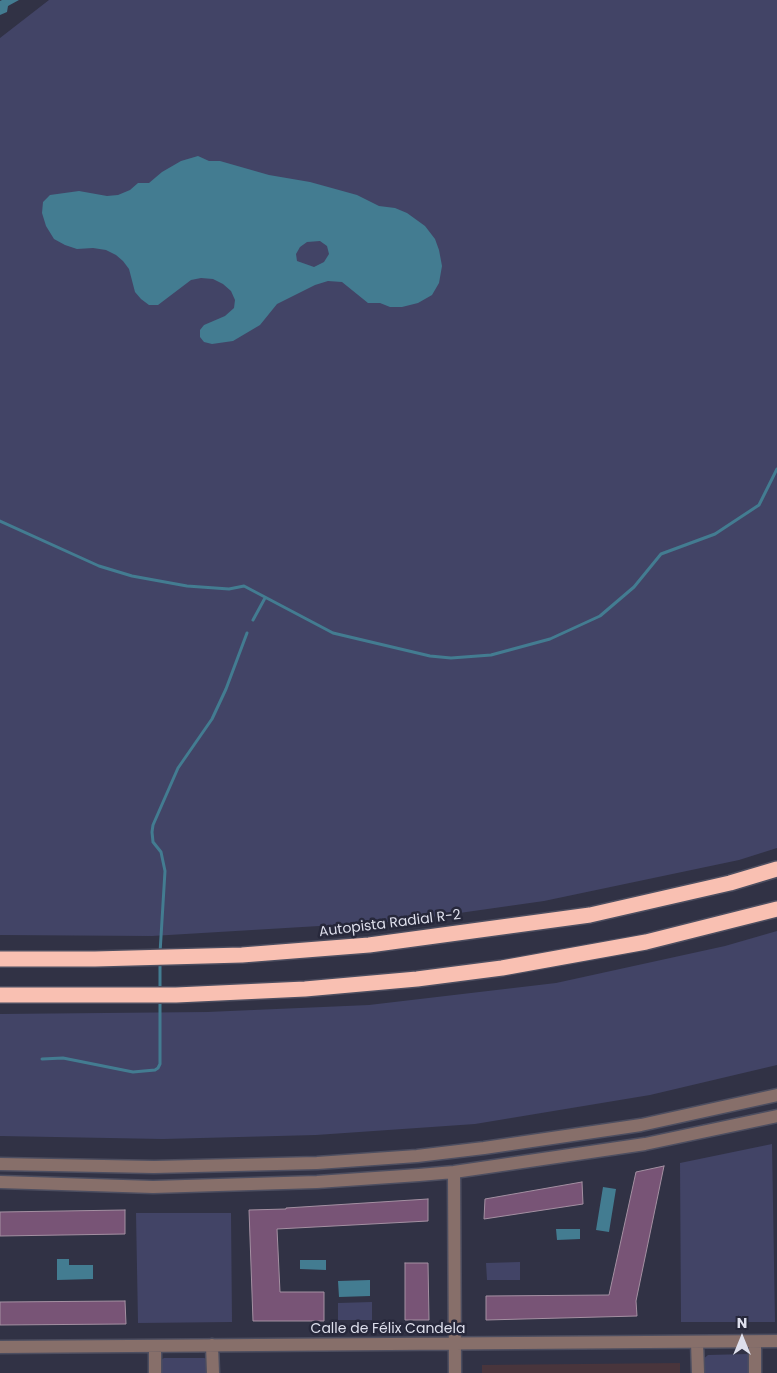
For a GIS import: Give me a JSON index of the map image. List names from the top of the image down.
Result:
{
  "streets": {
    "highway": ["Autopista Radial R-2"],
    "street": ["Calle de Félix Candela"]
  },
  "north": "top"
}
